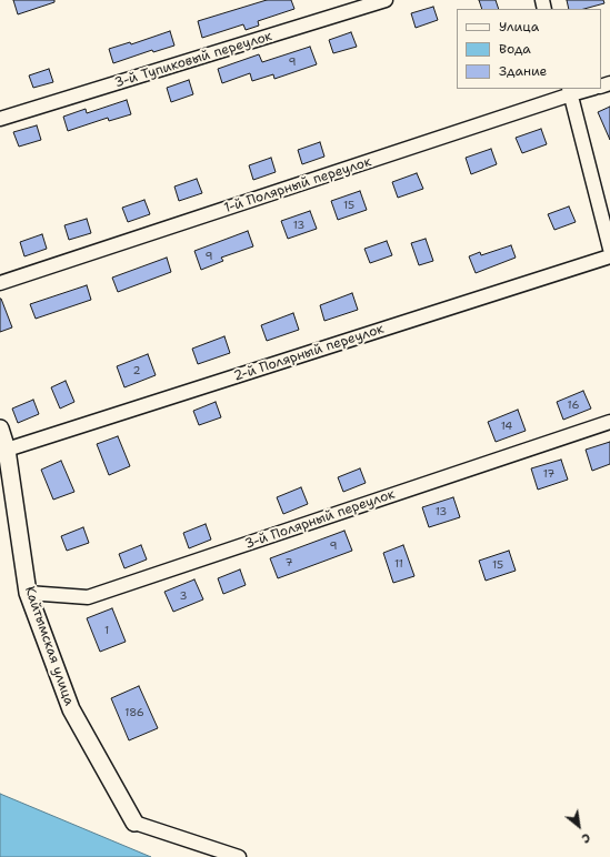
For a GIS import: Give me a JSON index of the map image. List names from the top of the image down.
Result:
{
  "streets": {
    "street": [
      "3-й Тупиковый переулок",
      "1-й Полярный переулок",
      "2-й Полярный переулок",
      "3-й Полярный переулок",
      "Кайтымская улица"
    ]
  },
  "crossings": [
    ["2-й Полярный переулок", "Кайтымская улица"],
    ["3-й Полярный переулок", "Кайтымская улица"]
  ],
  "house_numbers": [
    "9",
    "15",
    "13",
    "9",
    "2",
    "16",
    "14",
    "17",
    "13",
    "9",
    "7",
    "11",
    "15",
    "3",
    "1",
    "186"
  ],
  "legend": ["Улица", "Вода", "Здание"],
  "north": "bottom right"
}
